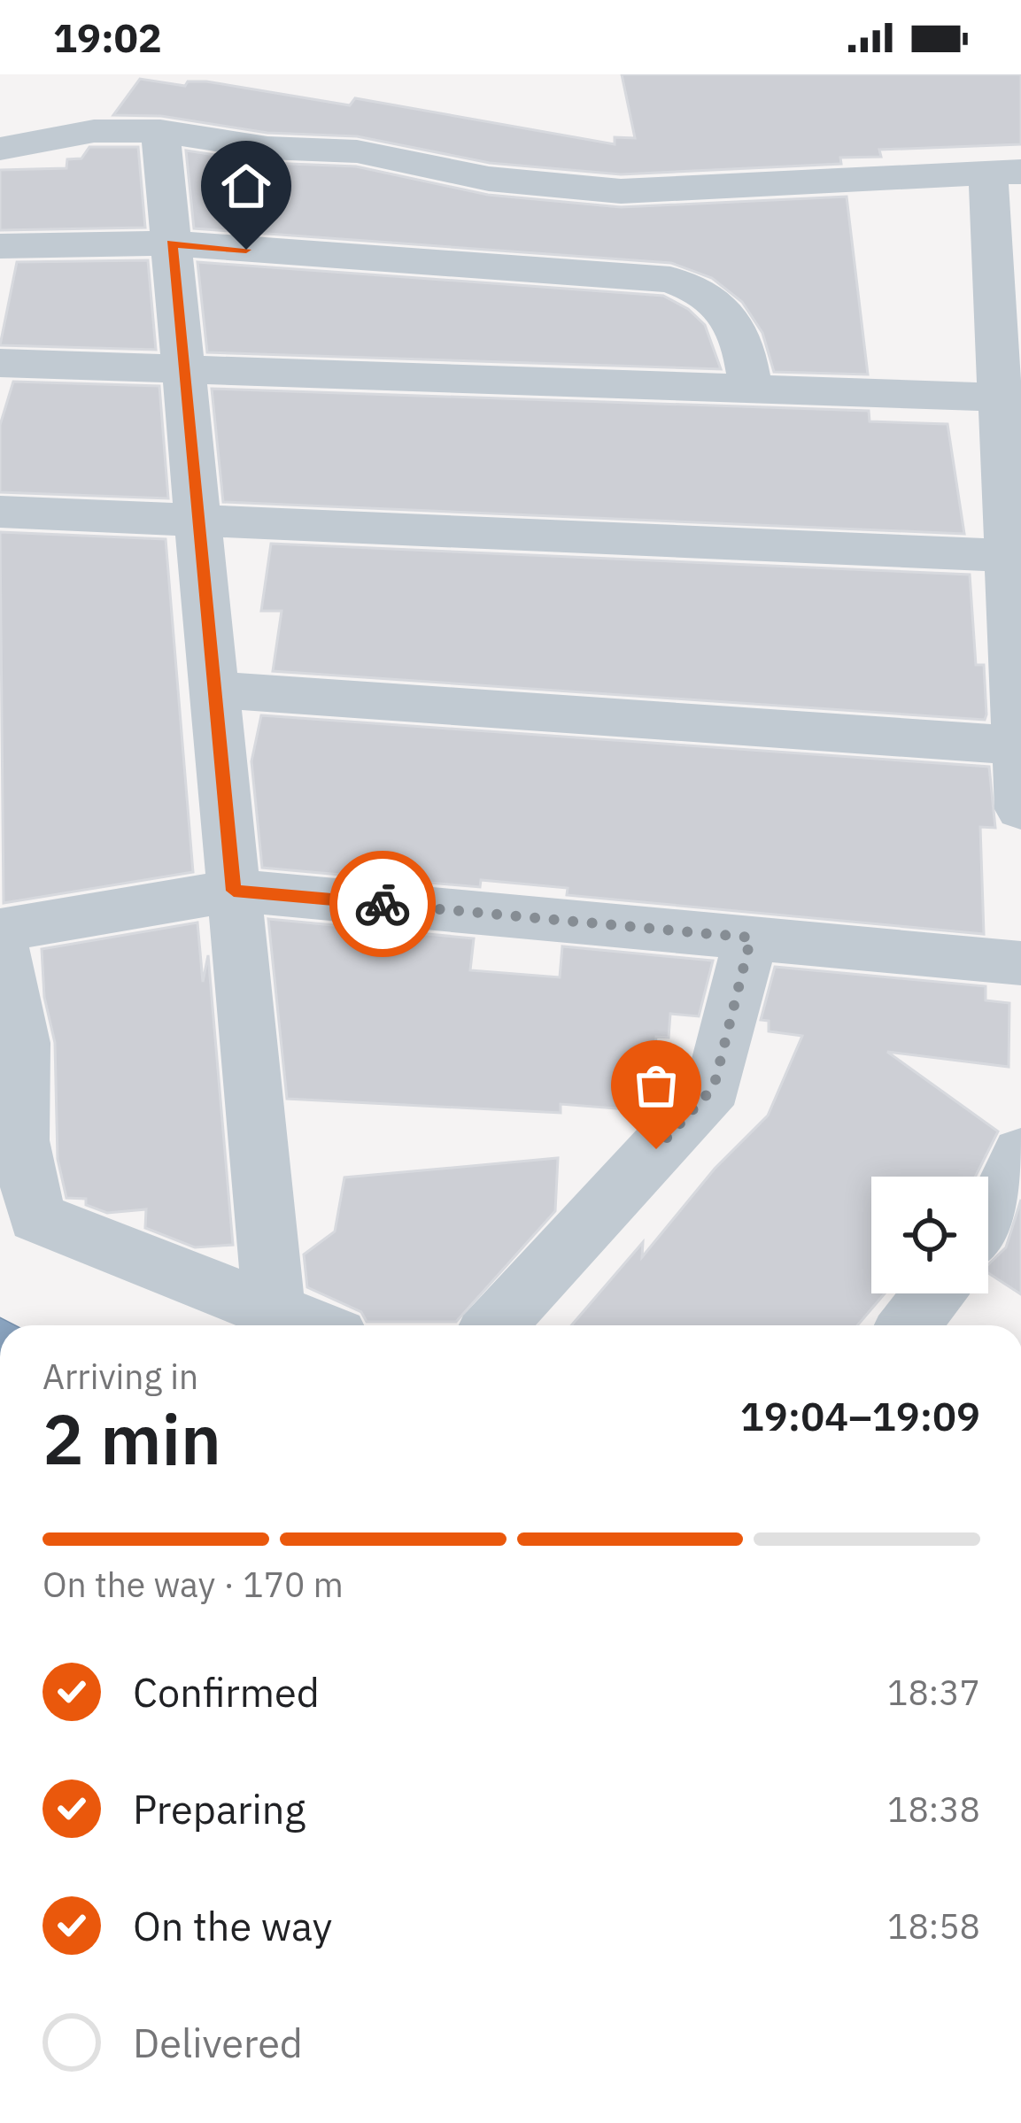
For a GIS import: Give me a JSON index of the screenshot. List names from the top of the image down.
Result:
{
  "page": {
    "status": "19:02",
    "heading": ["2 min", "Arriving in", "19:04–19:09"],
    "bar": "On the way · 170 m",
    "list": [
      ["Confirmed", "18:37"],
      ["Preparing", "18:38"],
      ["On the way", "18:58"],
      "Delivered"
    ]
  }
}
